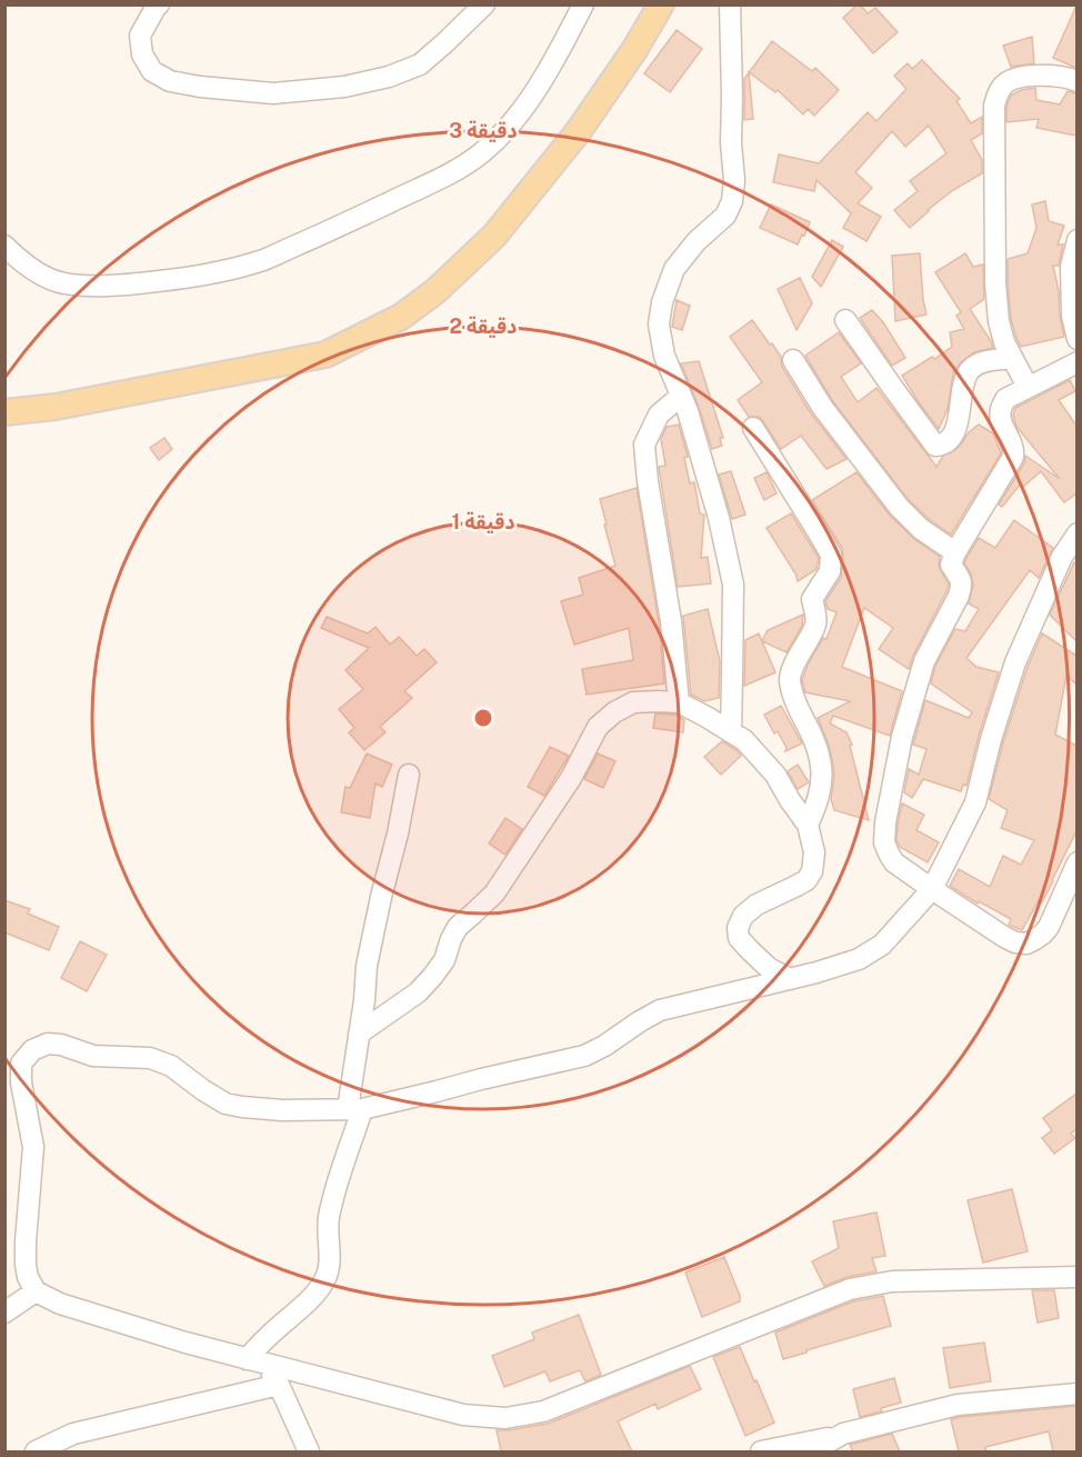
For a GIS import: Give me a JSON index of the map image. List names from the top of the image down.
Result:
{
  "rings": ["3 دقيقة", "2 دقيقة", "1 دقيقة"]
}
